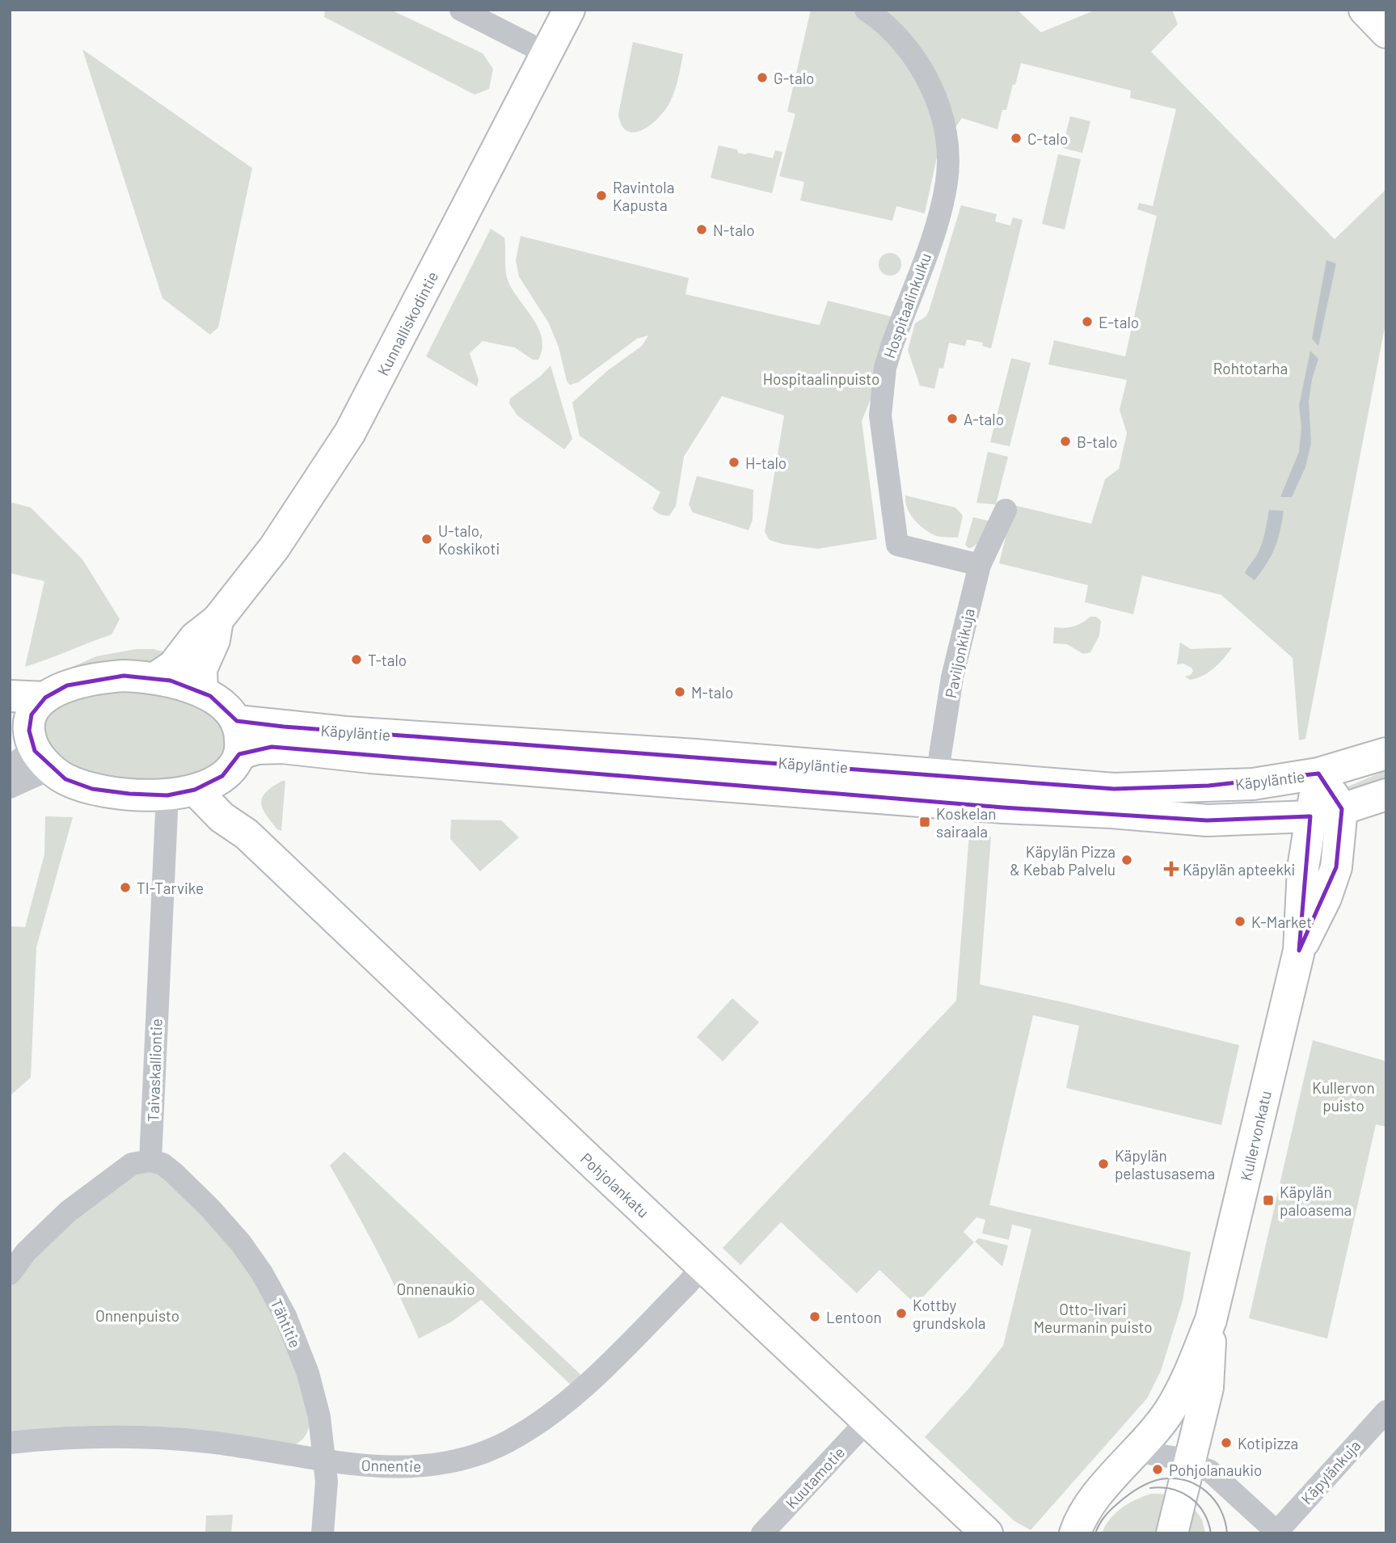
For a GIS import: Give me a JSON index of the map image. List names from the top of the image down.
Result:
{
  "streets": {
    "main road": [
      "Kunnalliskodintie",
      "Käpyläntie",
      "Kullervonkatu",
      "Pohjolankatu"
    ],
    "street": [
      "Hospitaalinkulku",
      "Paviljonkikuja",
      "Taivaskalliontie",
      "Tähtitie",
      "Onnentie",
      "Käpylänkuja",
      "Kuutamotie"
    ]
  },
  "crossings": [
    ["Hospitaalinkulku", "Paviljonkikuja"],
    ["Kunnalliskodintie", "Käpyläntie"],
    ["Kunnalliskodintie", "Taivaskalliontie"],
    ["Kunnalliskodintie", "Pohjolankatu"],
    ["Paviljonkikuja", "Käpyläntie"],
    ["Käpyläntie", "Taivaskalliontie"],
    ["Käpyläntie", "Kullervonkatu"],
    ["Käpyläntie", "Pohjolankatu"],
    ["Taivaskalliontie", "Pohjolankatu"],
    ["Taivaskalliontie", "Tähtitie"],
    ["Pohjolankatu", "Onnentie"],
    ["Pohjolankatu", "Kuutamotie"],
    ["Tähtitie", "Onnentie"]
  ],
  "parks": [
    "Rohtotarha",
    "Hospitaalinpuisto",
    "Kullervon puisto",
    "Onnenaukio",
    "Otto-Iivari Meurmanin puisto",
    "Onnenpuisto"
  ],
  "places": {
    "other": [
      "G-talo",
      "C-talo",
      "Ravintola Kapusta",
      "N-talo",
      "E-talo",
      "A-talo",
      "B-talo",
      "H-talo",
      "U-talo, Koskikoti",
      "T-talo",
      "M-talo",
      "Käpylän Pizza & Kebab Palvelu",
      "TI-Tarvike",
      "K-Market",
      "Käpylän pelastusasema",
      "Kottby grundskola",
      "Lentoon",
      "Kotipizza",
      "Pohjolanaukio"
    ],
    "transit": ["Koskelan sairaala", "Käpylän paloasema"],
    "health": ["Käpylän apteekki"]
  }
}
